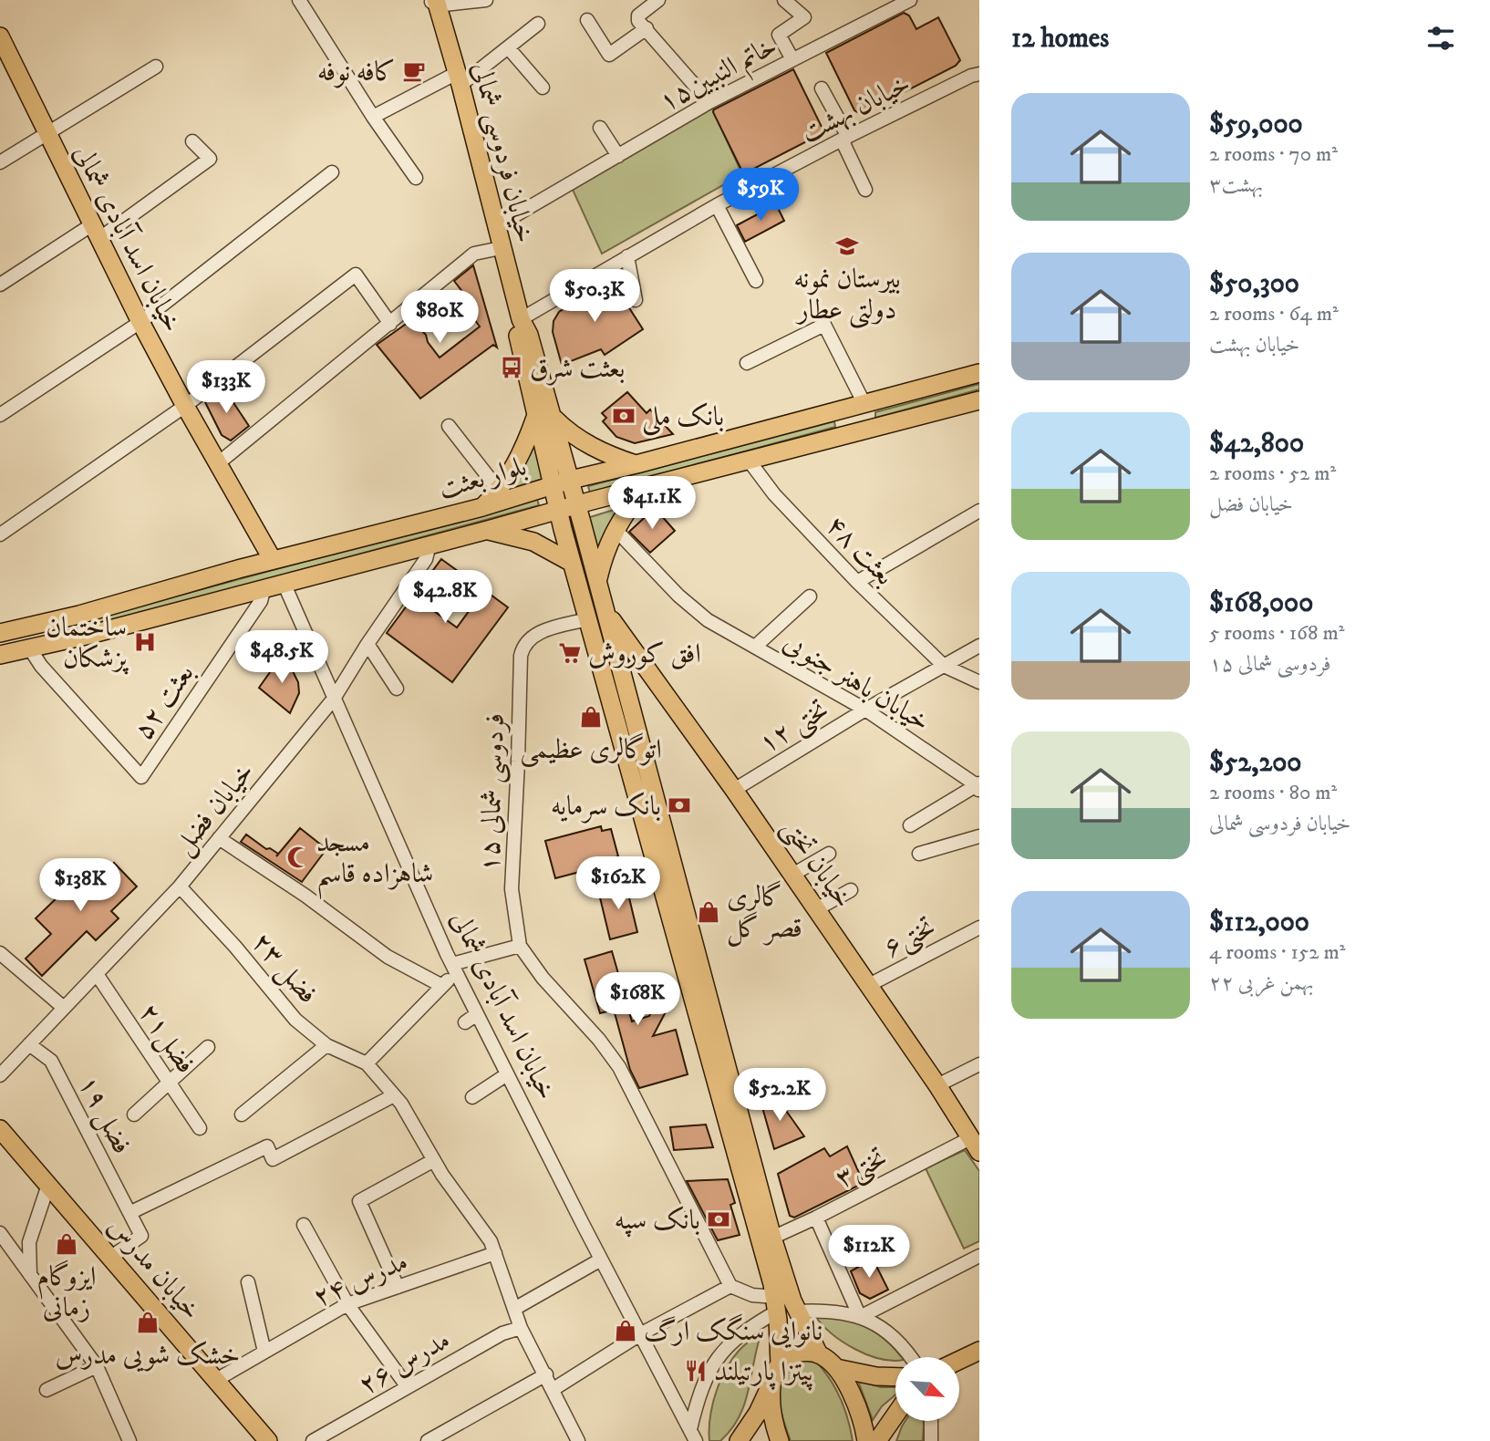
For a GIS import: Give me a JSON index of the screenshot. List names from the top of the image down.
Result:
{
  "streets": {
    "main road": [
      "خیابان فردوسی شمالی",
      "خیابان اسد آبادی شمالی",
      "بلوار بعثت",
      "خیابان تختی",
      "خیابان مدرس"
    ],
    "street": [
      "خاتم النببین۱۵",
      "خیابان بهشت",
      "بعثت ۴۸",
      "خیابان باهنر جنوبی",
      "بعثت ۵۲",
      "تختی ۱۲",
      "فردوسی شمالی ۱۵",
      "خیابان فضل",
      "تختی۶",
      "فضل ۲۳",
      "فضل۲۱",
      "فضل ۱۹",
      "تختی۳",
      "مدرس ۲۴",
      "مدرس ۲۶"
    ]
  },
  "crossings": [
    ["خاتم النببین۱۵", "خیابان فردوسی شمالی"],
    ["خیابان بهشت", "خیابان فردوسی شمالی"],
    ["خیابان فردوسی شمالی", "بلوار بعثت"],
    ["خیابان فردوسی شمالی", "فردوسی شمالی ۱۵"],
    ["خیابان اسد آبادی شمالی", "بلوار بعثت"],
    ["خیابان اسد آبادی شمالی", "خیابان فضل"],
    ["بلوار بعثت", "بعثت ۴۸"],
    ["بلوار بعثت", "بعثت ۵۲"],
    ["بلوار بعثت", "خیابان فضل"],
    ["بعثت ۴۸", "تختی ۱۲"],
    ["خیابان باهنر جنوبی", "تختی ۱۲"],
    ["تختی ۱۲", "خیابان تختی"],
    ["خیابان فضل", "فضل ۲۳"],
    ["خیابان فضل", "فضل۲۱"],
    ["خیابان فضل", "فضل ۱۹"],
    ["خیابان تختی", "تختی۶"],
    ["خیابان تختی", "تختی۳"],
    ["فضل ۱۹", "خیابان مدرس"],
    ["خیابان مدرس", "مدرس ۲۴"]
  ],
  "places": {
    "cafe": ["کافه نوفه"],
    "school or university": ["بیرستان نمونه دولتی عطار"],
    "bus stop": ["بعثت شرق"],
    "bank": ["بانک ملی", "بانک سرمایه", "بانک سپه"],
    "hospital": ["ساختمان پزشکان"],
    "supermarket": ["افق کوروش"],
    "shop": [
      "اتوگالری عظیمی",
      "گالری قصر گل",
      "ایزوگام زمانی",
      "خشک شویی مدرس",
      "نانوایی سنگک ارگ"
    ],
    "mosque": ["مسجد شاهزاده قاسم"],
    "restaurant": ["پیتزا پارتیلند"]
  },
  "north": "bottom right",
  "page": {
    "heading": "12 homes",
    "list": [
      {
        "name": "$59,000",
        "note": "2 rooms · 70 m² · بهشت۳"
      },
      {
        "name": "$50,300",
        "note": "2 rooms · 64 m² · خیابان بهشت"
      },
      {
        "name": "$42,800",
        "note": "2 rooms · 52 m² · خیابان فضل"
      },
      {
        "name": "$168,000",
        "note": "5 rooms · 168 m² · فردوسی شمالی ۱۵"
      },
      {
        "name": "$52,200",
        "note": "2 rooms · 80 m² · خیابان فردوسی شمالی"
      },
      {
        "name": "$112,000",
        "note": "4 rooms · 152 m² · ۲۲ بهمن غربی"
      }
    ],
    "price": [
      "$59K",
      "$50.3K",
      "$80K",
      "$133K",
      "$41.1K",
      "$42.8K",
      "$48.5K",
      "$162K",
      "$138K",
      "$168K",
      "$52.2K",
      "$112K"
    ]
  }
}
